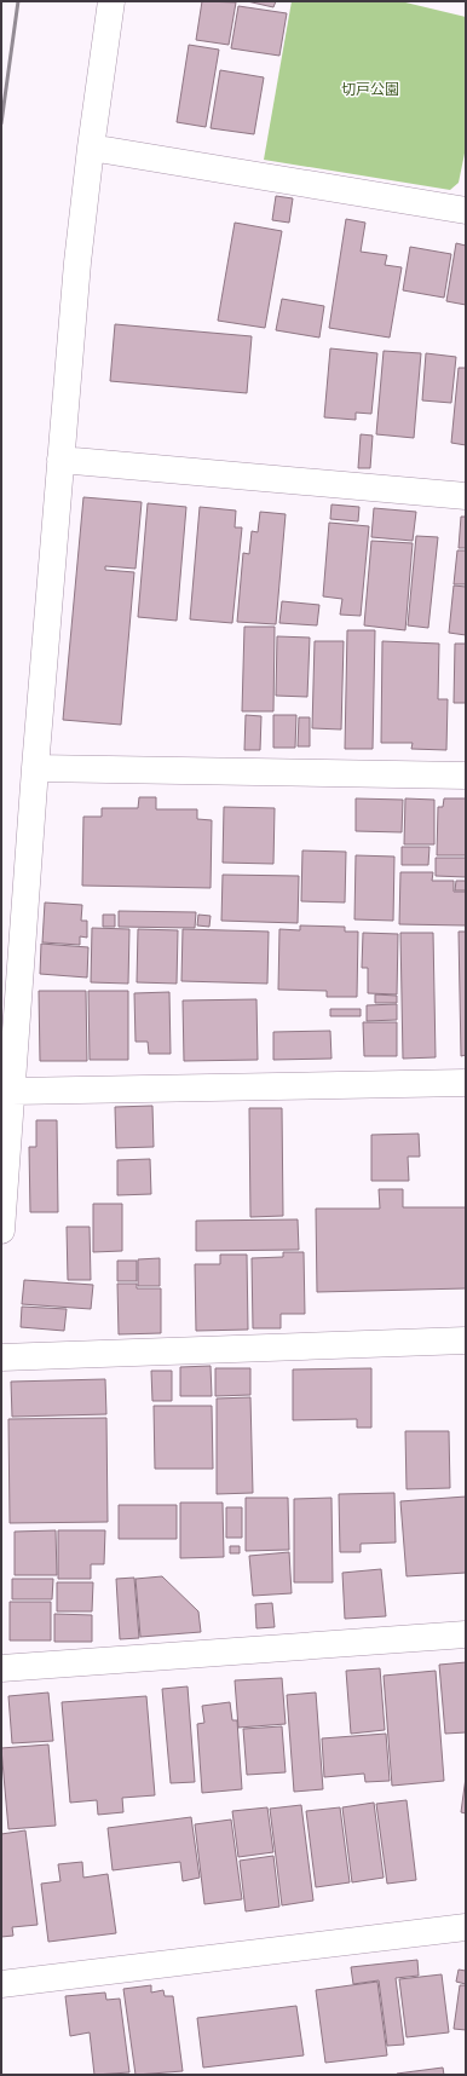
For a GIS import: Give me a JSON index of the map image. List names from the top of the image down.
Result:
{
  "parks": ["切戸公園"]
}
